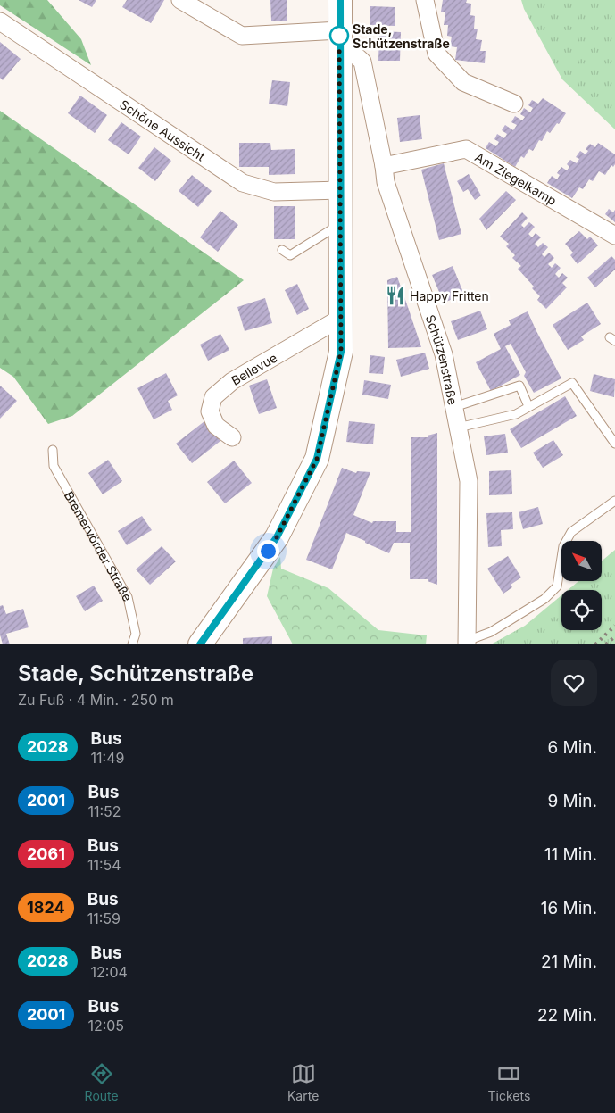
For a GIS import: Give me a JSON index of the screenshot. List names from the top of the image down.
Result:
{
  "streets": {
    "street": [
      "Schöne Aussicht",
      "Am Ziegelkamp",
      "Schützenstraße",
      "Bellevue"
    ],
    "lane": ["Bremervörder Straße"]
  },
  "crossings": [
    ["Am Ziegelkamp", "Schützenstraße"]
  ],
  "places": {
    "other": ["Stade, Schützenstraße"],
    "restaurant": ["Happy Fritten"]
  },
  "lines": ["bus line 2028"],
  "north": "top left",
  "page": {
    "heading": ["Stade, Schützenstraße", "Zu Fuß · 4 Min. · 250 m"],
    "list": [
      {
        "mark": "2028",
        "name": "Bus",
        "note": "11:49",
        "value": "6 Min."
      },
      {
        "mark": "2001",
        "name": "Bus",
        "note": "11:52",
        "value": "9 Min."
      },
      {
        "mark": "2061",
        "name": "Bus",
        "note": "11:54",
        "value": "11 Min."
      },
      {
        "mark": "1824",
        "name": "Bus",
        "note": "11:59",
        "value": "16 Min."
      },
      {
        "mark": "2028",
        "name": "Bus",
        "note": "12:04",
        "value": "21 Min."
      },
      {
        "mark": "2001",
        "name": "Bus",
        "note": "12:05",
        "value": "22 Min."
      }
    ],
    "tabs": ["Route", "Karte", "Tickets"]
  }
}
